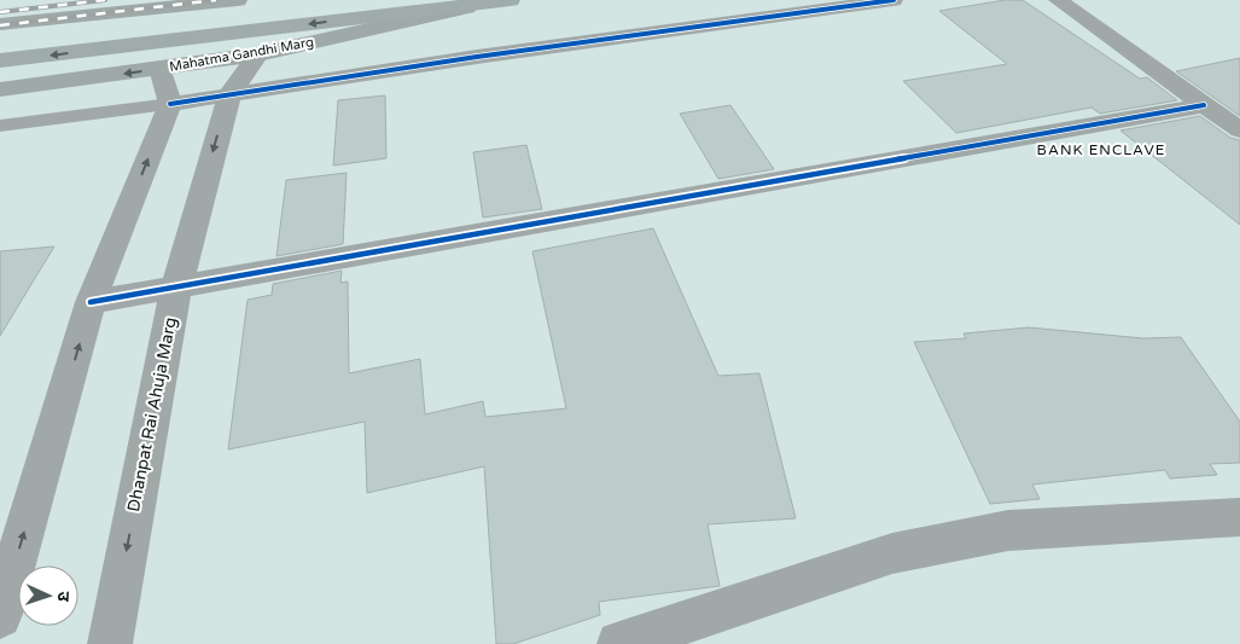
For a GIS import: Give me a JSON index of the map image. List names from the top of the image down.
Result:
{
  "streets": {
    "main road": ["Mahatma Gandhi Marg"],
    "street": ["Dhanpat Rai Ahuja Marg"]
  },
  "crossings": [
    ["Mahatma Gandhi Marg", "Dhanpat Rai Ahuja Marg"]
  ],
  "districts": ["BANK ENCLAVE"],
  "north": "right"
}
